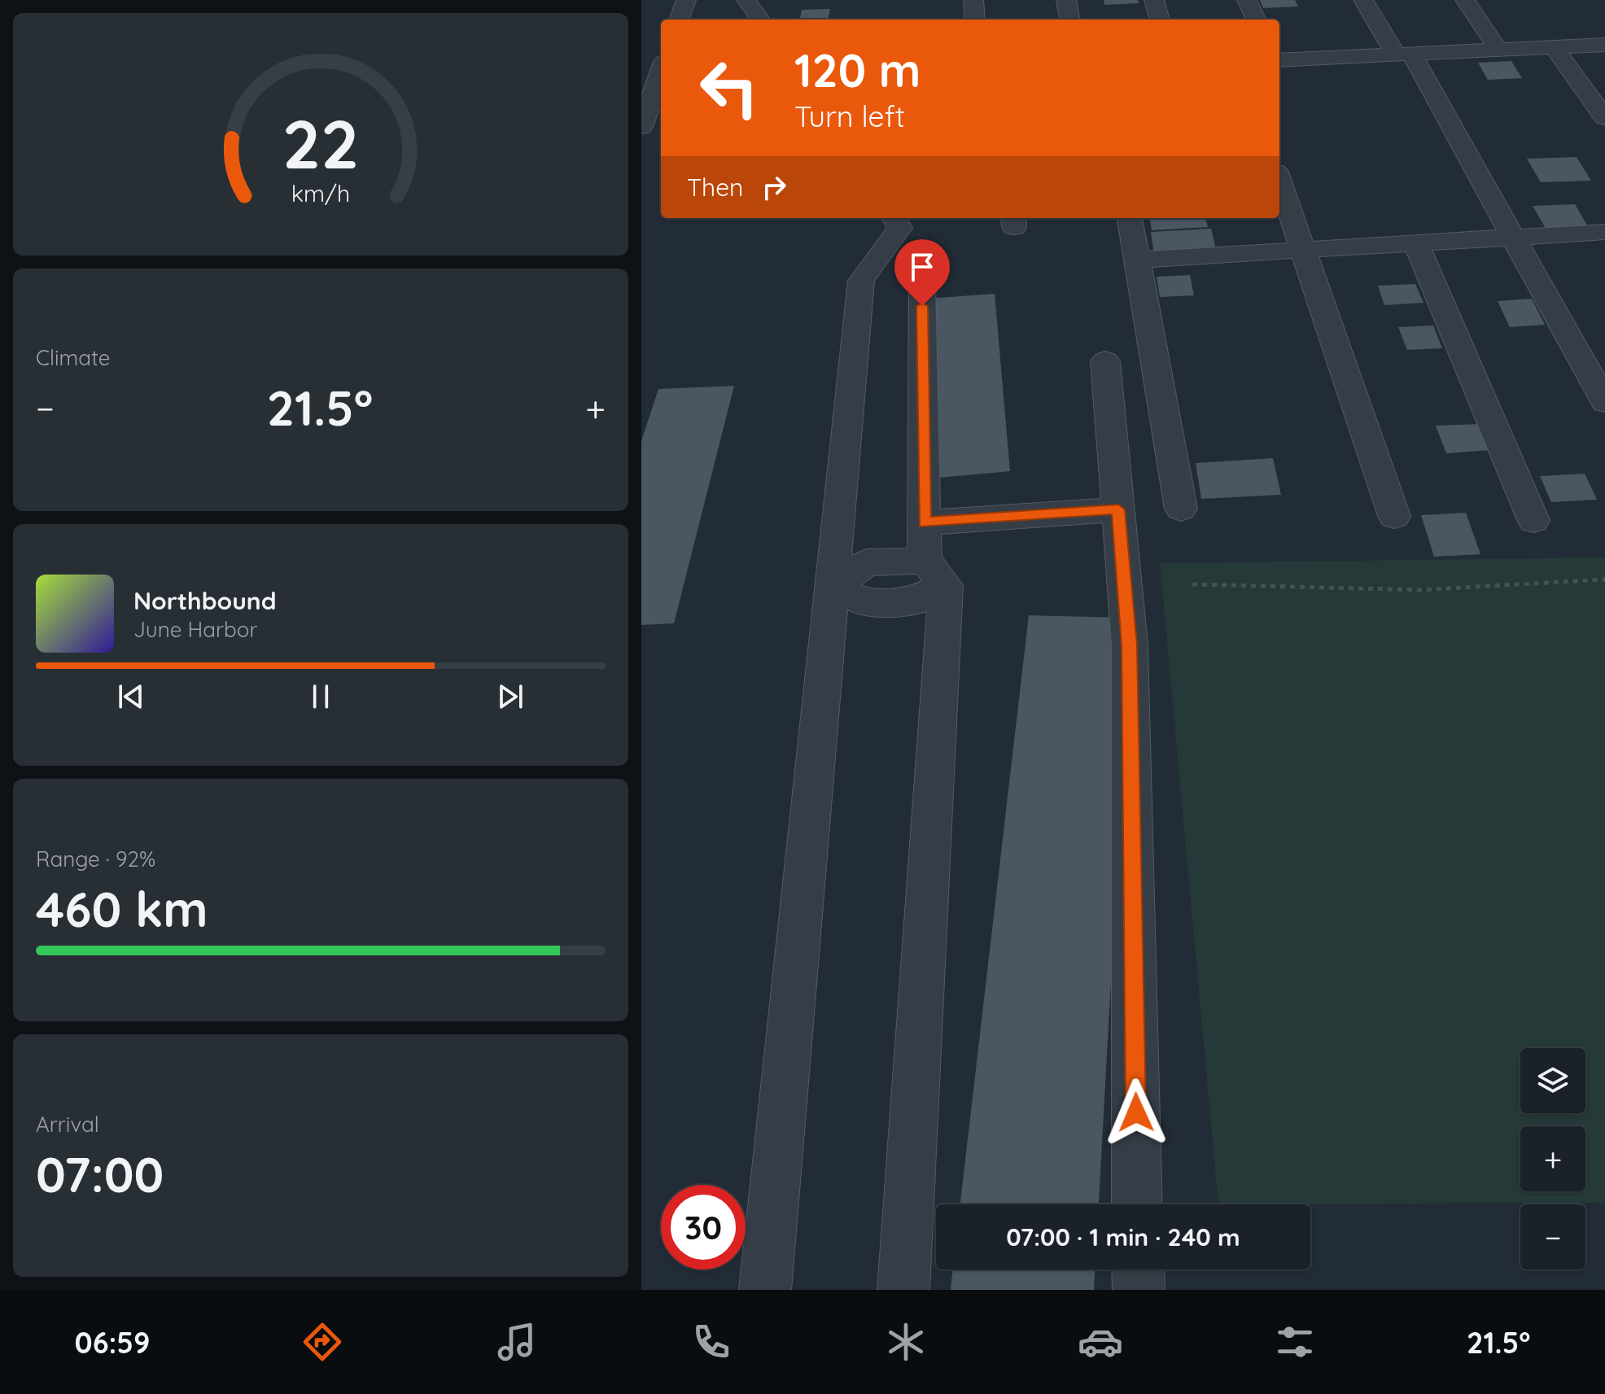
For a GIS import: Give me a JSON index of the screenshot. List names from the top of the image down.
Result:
{
  "page": {
    "turn": ["120 m", "Turn left"],
    "then": "Then",
    "tile": [
      "Climate",
      ["Range · 92%", "460 km"],
      ["Arrival", "07:00"]
    ],
    "heat": ["−", "21.5°", "+"],
    "song": ["Northbound", "June Harbor"],
    "map_buttons": ["+", "−"],
    "limit": "30",
    "trip": "07:00 · 1 min · 240 m",
    "tabs": ["06:59", "21.5°"],
    "gauge": ["22", "km/h"]
  }
}
